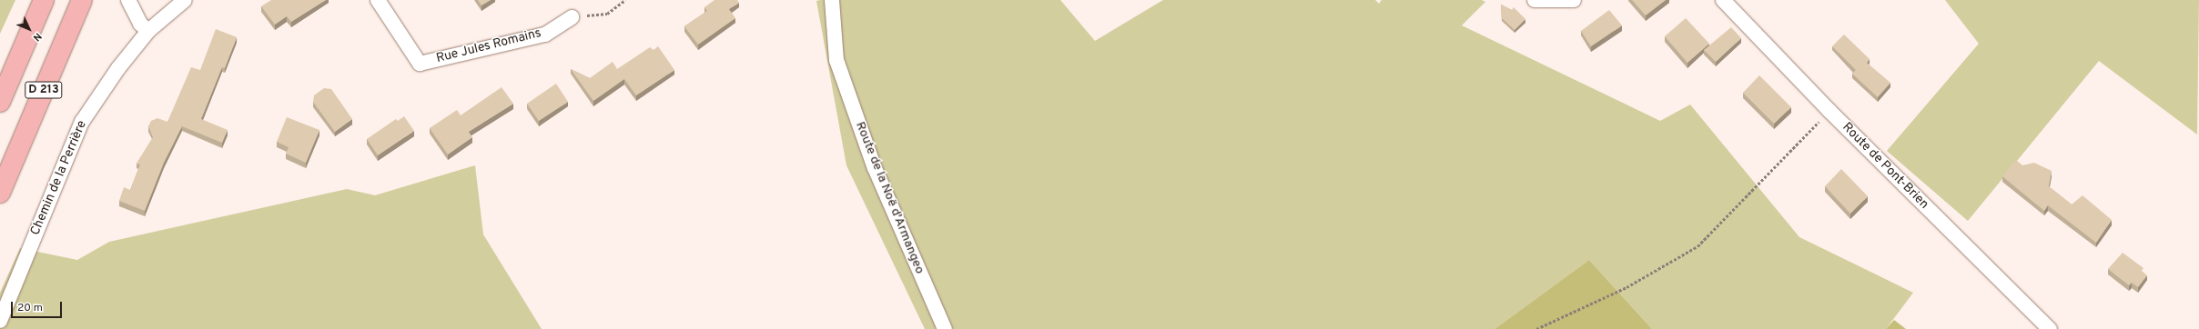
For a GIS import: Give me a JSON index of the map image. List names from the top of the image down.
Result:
{
  "streets": {
    "highway": ["D 213"],
    "street": [
      "Rue Jules Romains",
      "Route de Pont-Brien",
      "Chemin de la Perrière",
      "Route de la Noë d'Armangeo"
    ]
  },
  "scale_bar": "20 m",
  "north": "bottom right"
}
